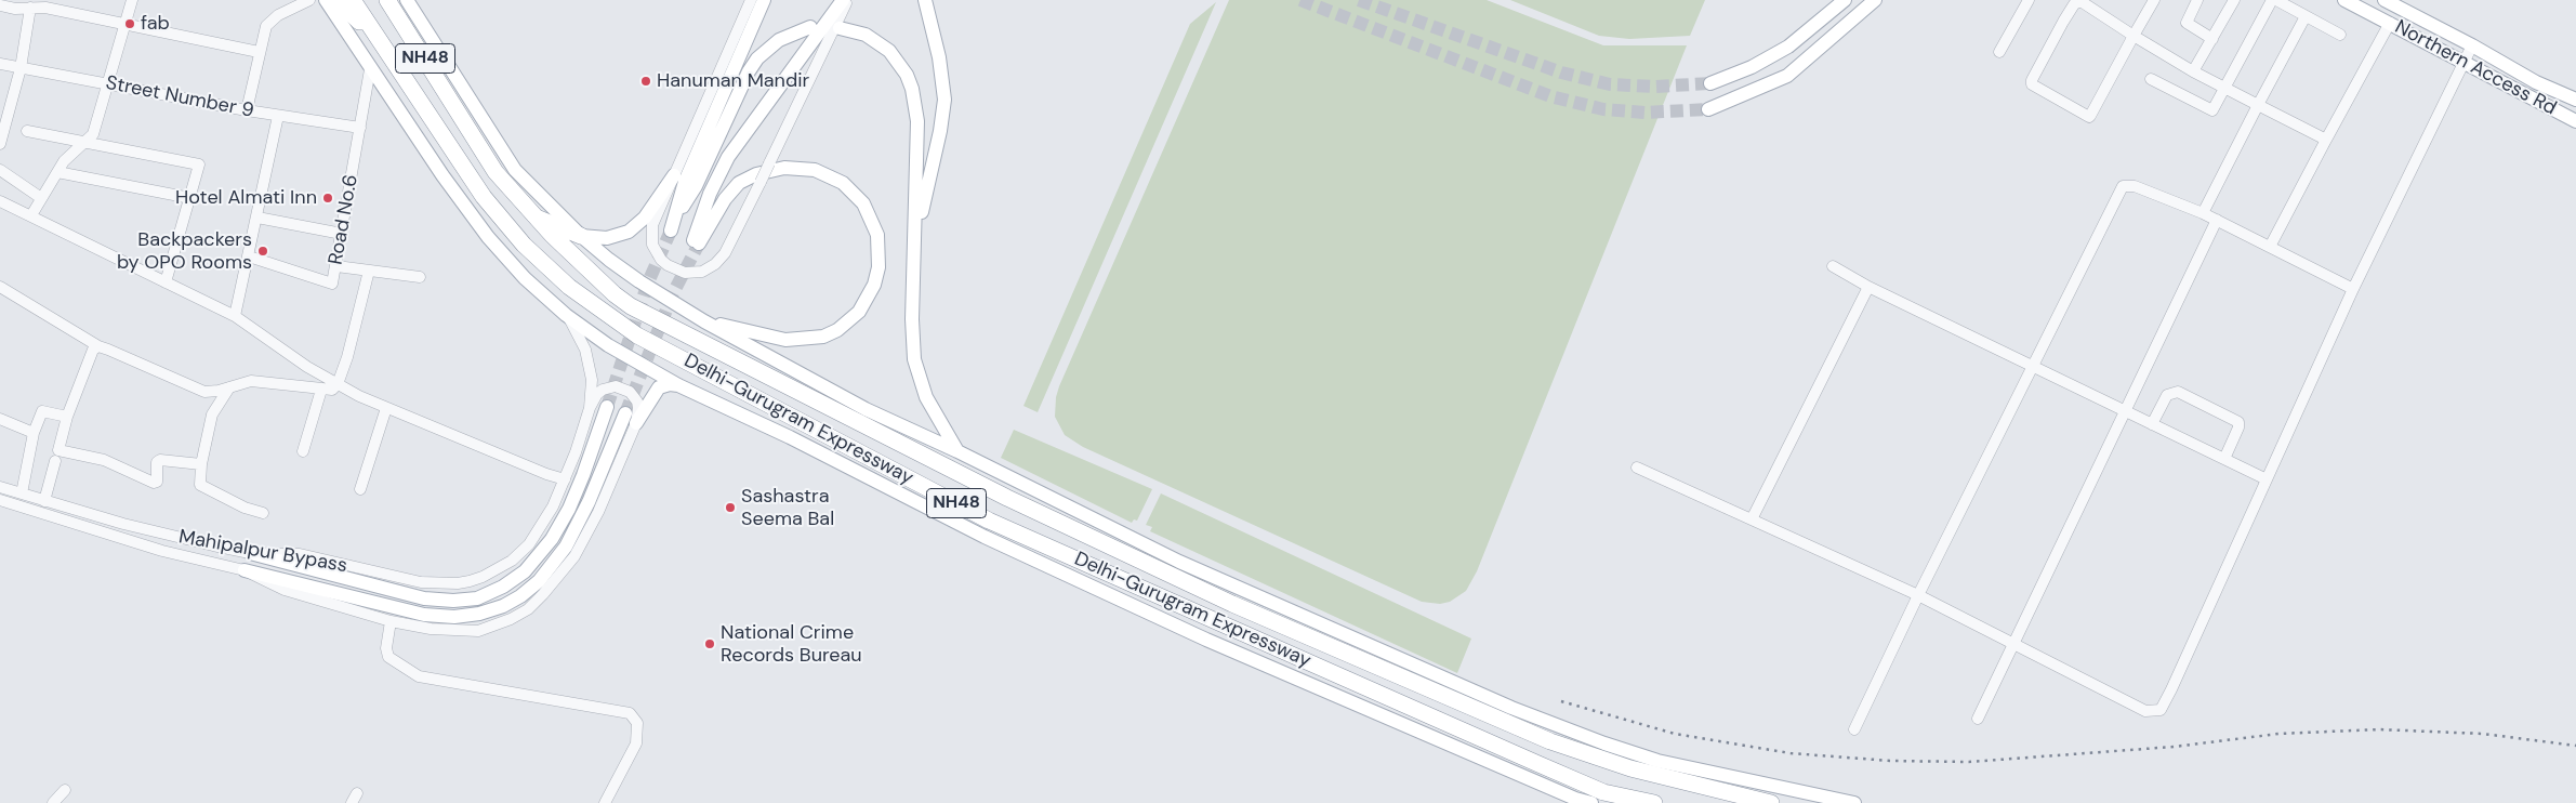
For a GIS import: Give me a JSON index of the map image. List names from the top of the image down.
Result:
{
  "streets": {
    "highway": ["NH48", "Delhi-Gurugram Expressway"],
    "main road": ["Northern Access Rd"],
    "street": ["Street Number 9", "Road No.6", "Mahipalpur Bypass"]
  },
  "crossings": [
    ["NH48", "Delhi-Gurugram Expressway"],
    ["Street Number 9", "Road No.6"]
  ],
  "places": [
    "fab",
    "Hanuman Mandir",
    "Hotel Almati Inn",
    "Backpackers by OPO Rooms",
    "Sashastra Seema Bal",
    "National Crime Records Bureau"
  ]
}
